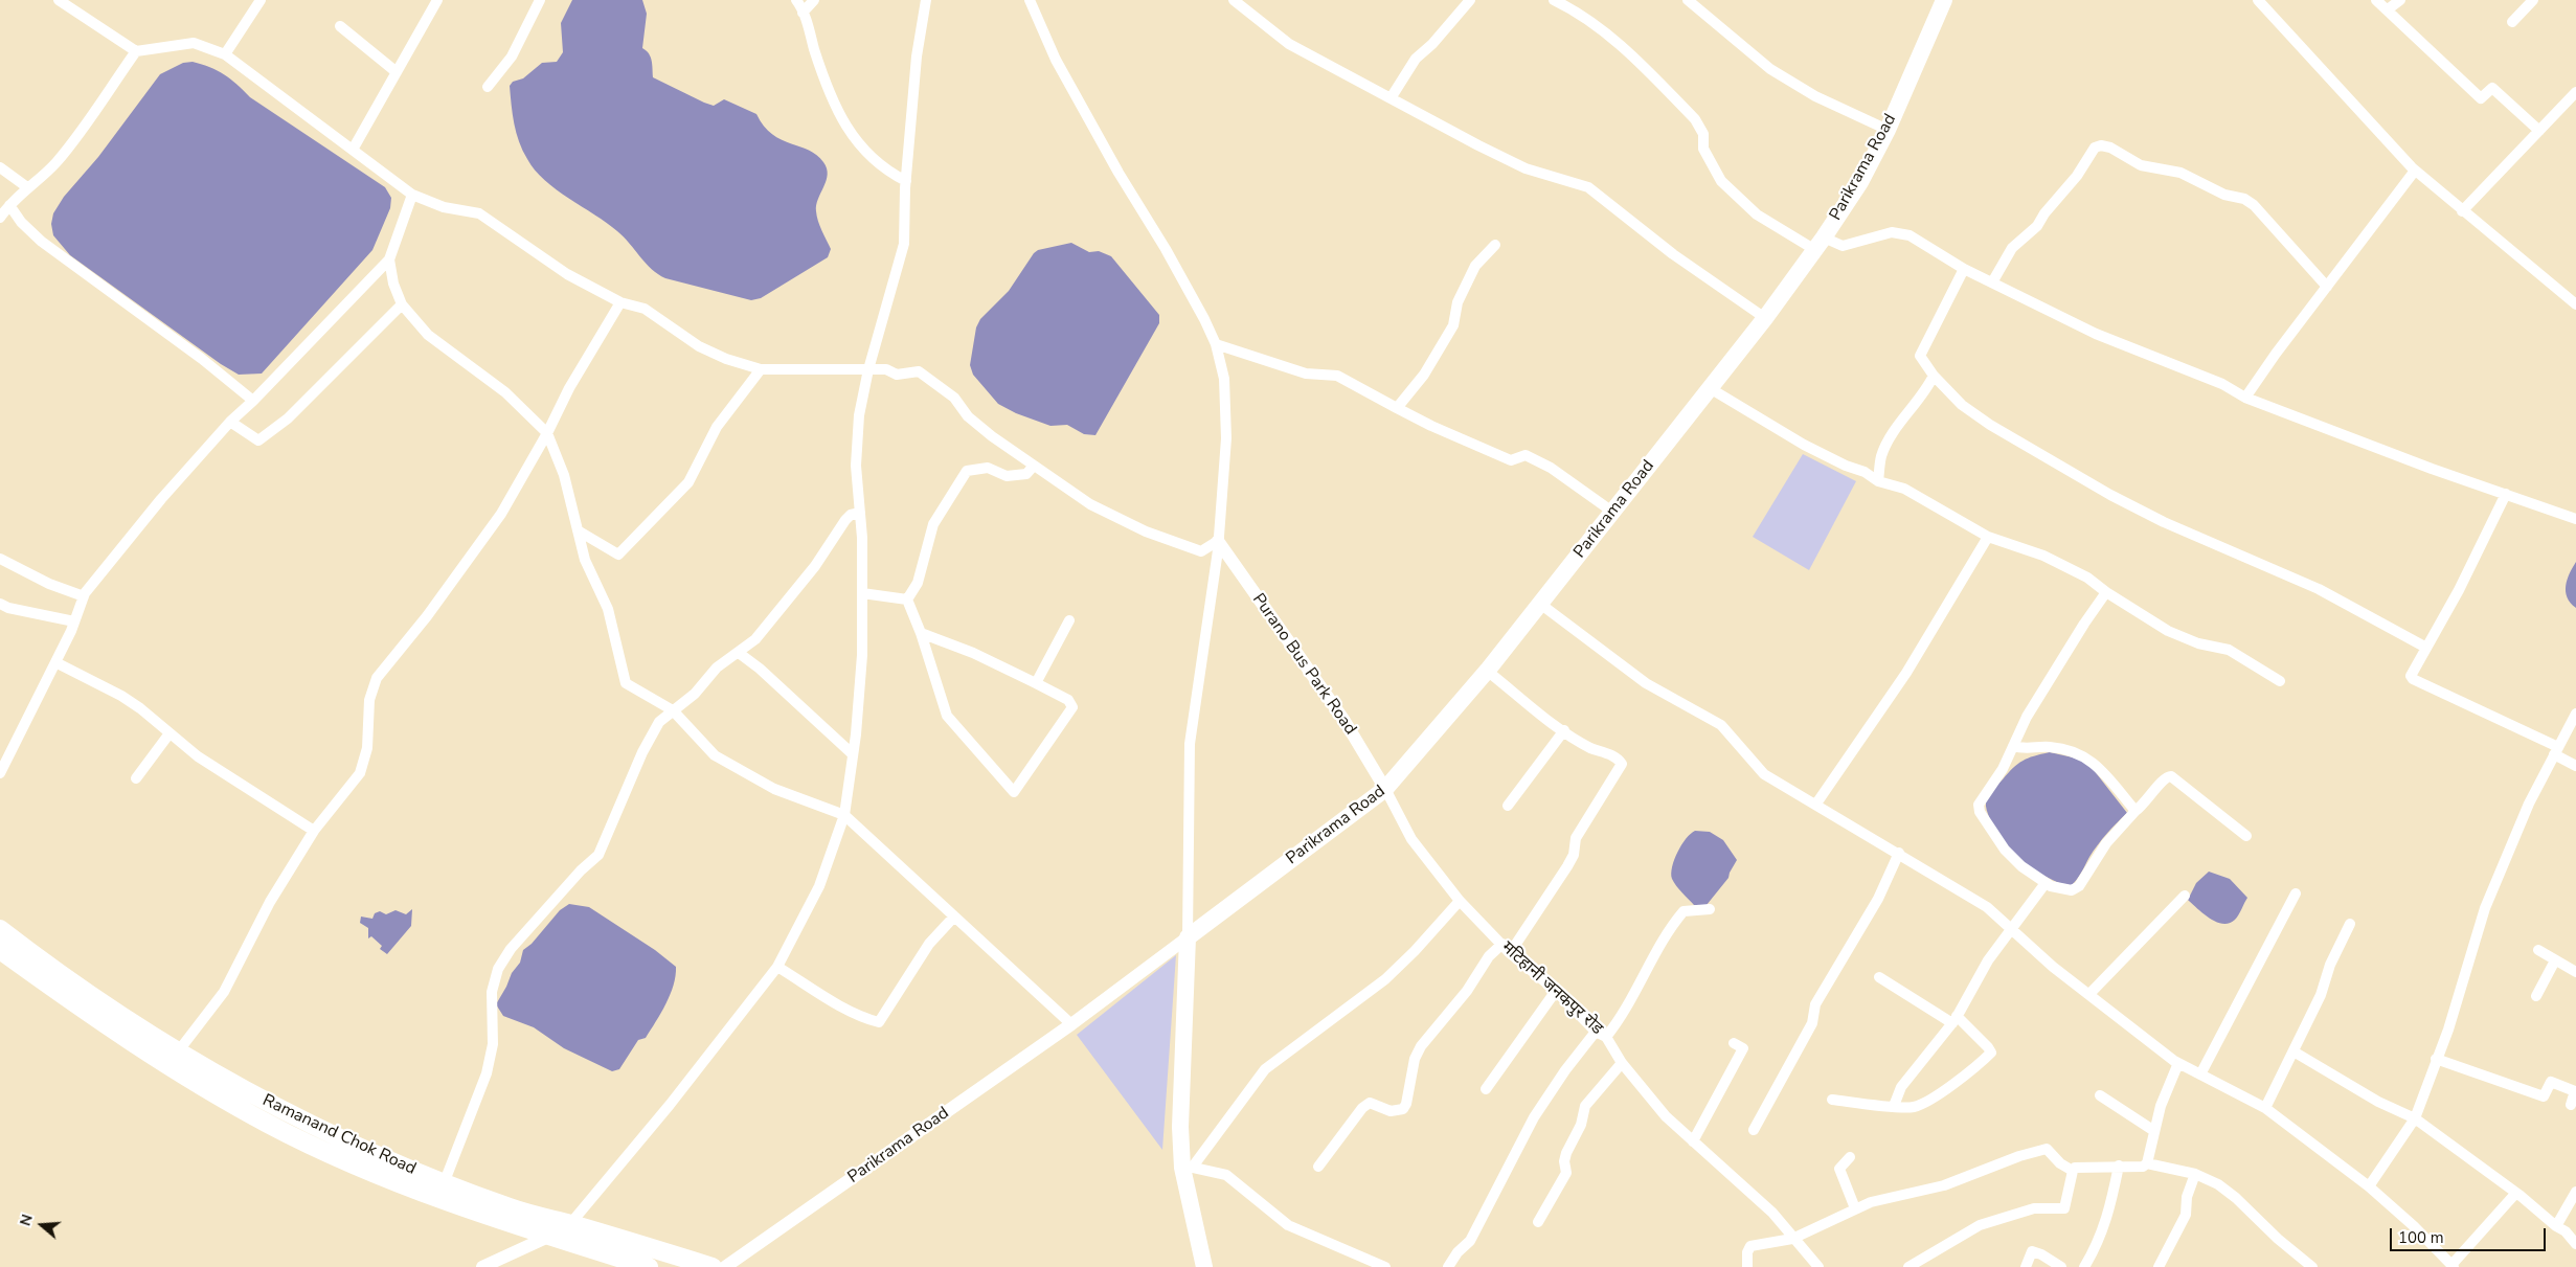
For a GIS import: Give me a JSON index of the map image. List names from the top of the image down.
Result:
{
  "streets": {
    "highway": ["Ramanand Chok Road"],
    "main road": ["Parikrama Road"],
    "street": ["Purano Bus Park Road", "मटिहानी जनकपुर रोड"]
  },
  "crossings": [
    ["Parikrama Road", "Purano Bus Park Road"],
    ["Parikrama Road", "मटिहानी जनकपुर रोड"],
    ["Purano Bus Park Road", "मटिहानी जनकपुर रोड"]
  ],
  "scale_bar": "100 m",
  "north": "left"
}
